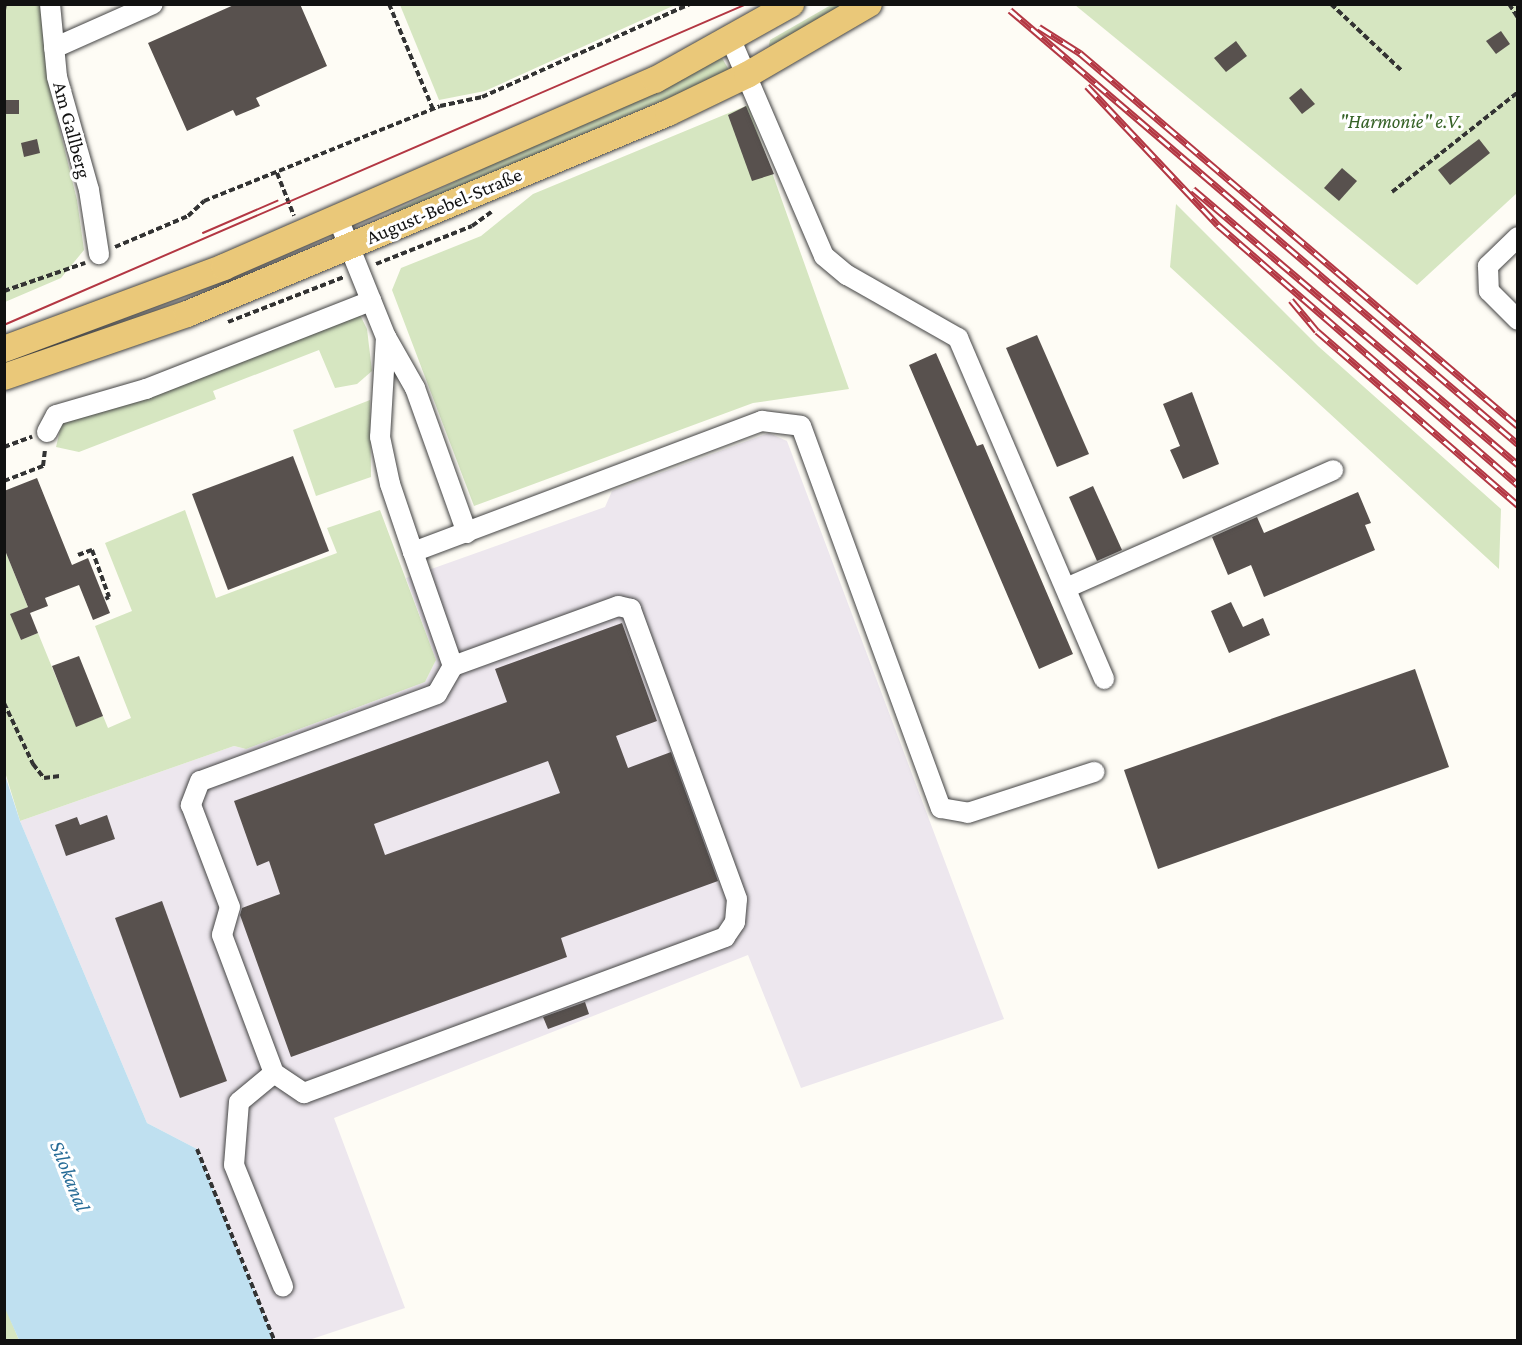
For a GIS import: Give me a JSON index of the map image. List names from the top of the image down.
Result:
{
  "streets": {
    "main road": ["August-Bebel-Straße"],
    "street": ["Am Gallberg"]
  },
  "water": ["Silokanal"],
  "parks": ["\"Harmonie\" e.V."]
}
